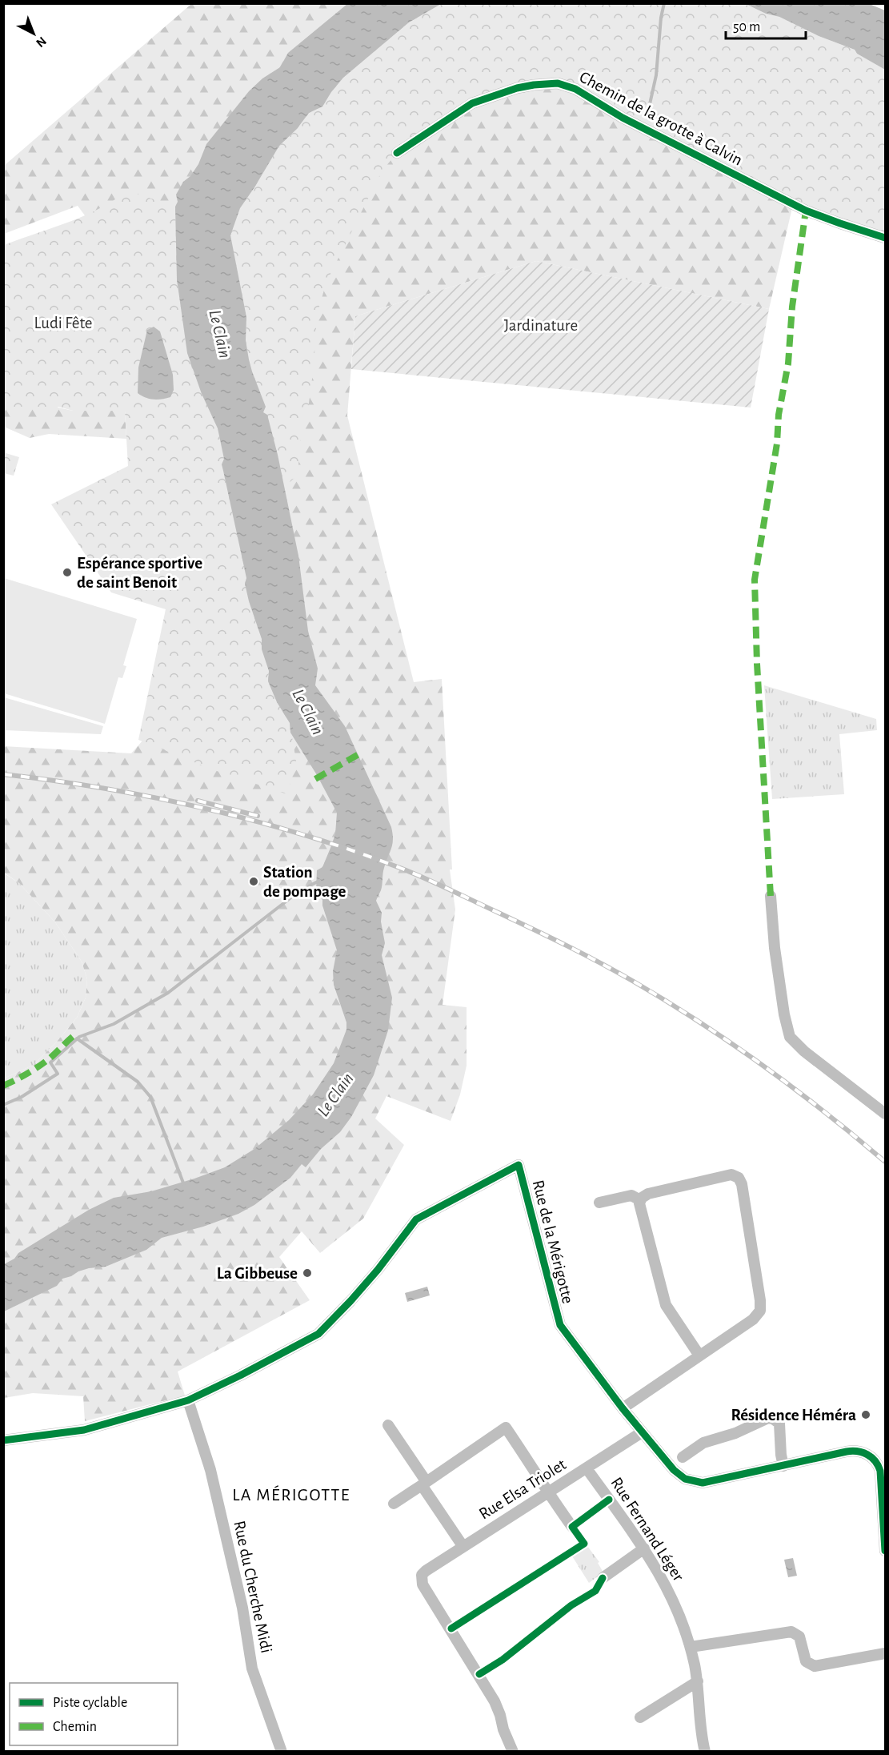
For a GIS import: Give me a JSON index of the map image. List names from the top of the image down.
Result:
{
  "streets": {
    "street": [
      "Chemin de la grotte à Calvin",
      "Rue de la Mérigotte",
      "Rue Elsa Triolet",
      "Rue Fernand Léger",
      "Rue du Cherche Midi"
    ]
  },
  "crossings": [
    ["Rue de la Mérigotte", "Rue Elsa Triolet"],
    ["Rue de la Mérigotte", "Rue du Cherche Midi"],
    ["Rue Elsa Triolet", "Rue Fernand Léger"]
  ],
  "districts": ["LA MÉRIGOTTE"],
  "water": ["Le Clain"],
  "parks": ["Ludi Fête", "Jardinature"],
  "places": [
    "Espérance sportive de saint Benoit",
    "Station de pompage",
    "La Gibbeuse",
    "Résidence Héméra"
  ],
  "legend": ["Piste cyclable", "Chemin"],
  "scale_bar": "50 m",
  "north": "bottom right"
}
